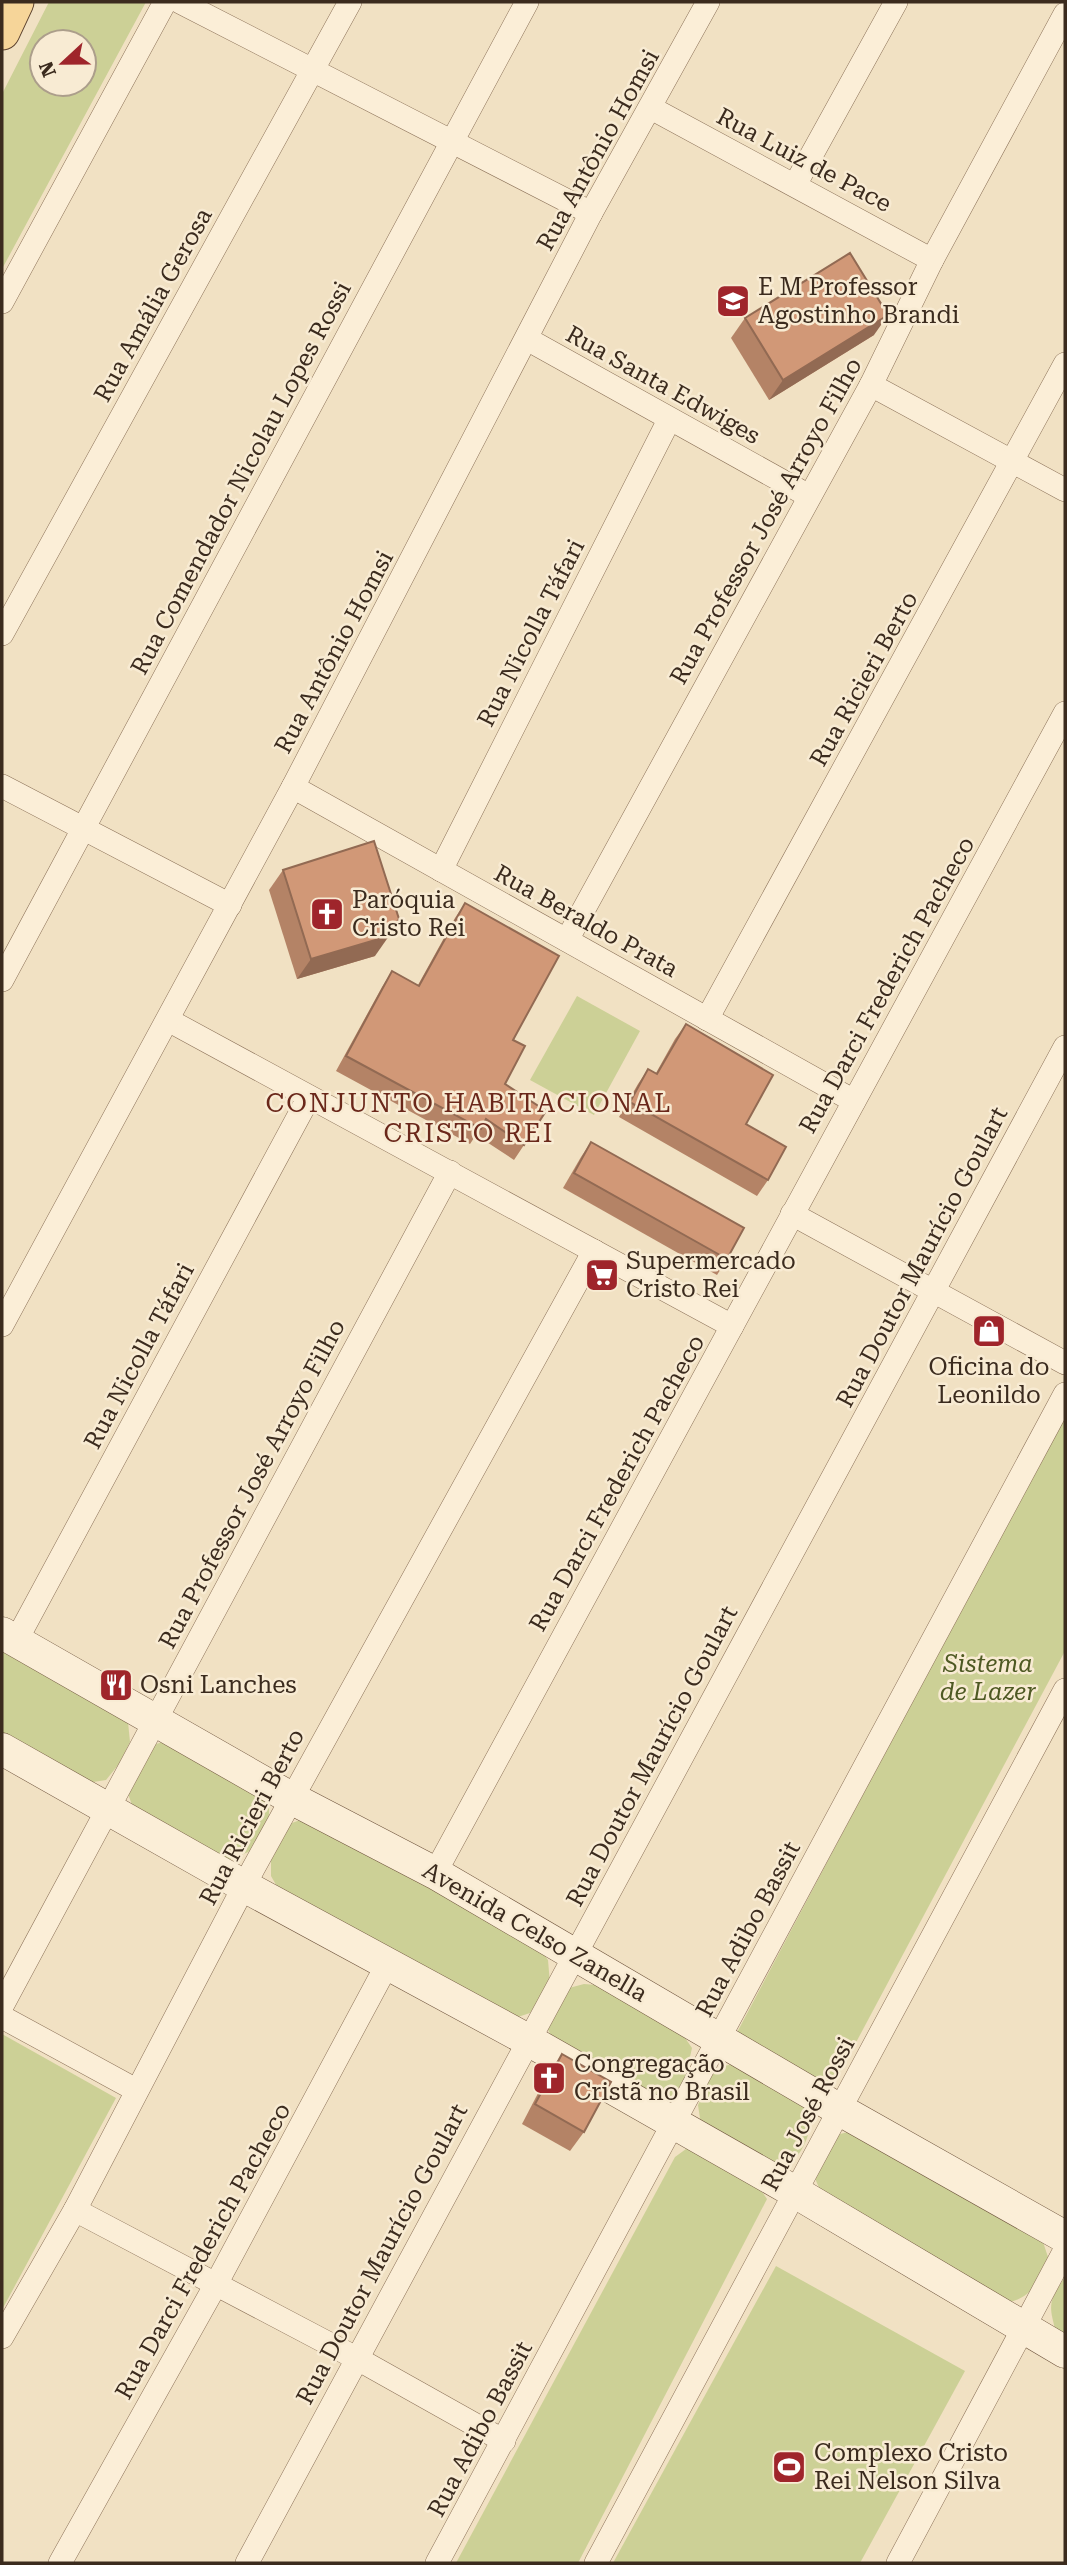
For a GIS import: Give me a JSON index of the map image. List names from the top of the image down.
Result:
{
  "streets": {
    "street": [
      "Rua Antônio Homsi",
      "Rua Luiz de Pace",
      "Rua Amália Gerosa",
      "Rua Santa Edwiges",
      "Rua Comendador Nicolau Lopes Rossi",
      "Rua Professor José Arroyo Filho",
      "Rua Nicolla Táfari",
      "Rua Ricieri Berto",
      "Rua Beraldo Prata",
      "Rua Darci Frederich Pacheco",
      "Rua Doutor Maurício Goulart",
      "Rua Adibo Bassit",
      "Avenida Celso Zanella",
      "Rua José Rossi"
    ]
  },
  "crossings": [
    ["Rua Antônio Homsi", "Rua Luiz de Pace"],
    ["Rua Antônio Homsi", "Rua Santa Edwiges"],
    ["Rua Antônio Homsi", "Rua Beraldo Prata"],
    ["Rua Luiz de Pace", "Rua Professor José Arroyo Filho"],
    ["Rua Santa Edwiges", "Rua Professor José Arroyo Filho"],
    ["Rua Santa Edwiges", "Rua Nicolla Táfari"],
    ["Rua Professor José Arroyo Filho", "Rua Beraldo Prata"],
    ["Rua Professor José Arroyo Filho", "Avenida Celso Zanella"],
    ["Rua Nicolla Táfari", "Rua Beraldo Prata"],
    ["Rua Nicolla Táfari", "Avenida Celso Zanella"],
    ["Rua Ricieri Berto", "Rua Beraldo Prata"],
    ["Rua Ricieri Berto", "Avenida Celso Zanella"],
    ["Rua Beraldo Prata", "Rua Darci Frederich Pacheco"],
    ["Rua Darci Frederich Pacheco", "Avenida Celso Zanella"],
    ["Rua Doutor Maurício Goulart", "Avenida Celso Zanella"],
    ["Rua Adibo Bassit", "Avenida Celso Zanella"],
    ["Avenida Celso Zanella", "Rua José Rossi"]
  ],
  "districts": ["CONJUNTO HABITACIONAL CRISTO REI"],
  "parks": ["Sistema de Lazer"],
  "places": {
    "school or university": ["E M Professor Agostinho Brandi"],
    "church": ["Paróquia Cristo Rei", "Congregação Cristã no Brasil"],
    "supermarket": ["Supermercado Cristo Rei"],
    "shop": ["Oficina do Leonildo"],
    "restaurant": ["Osni Lanches"],
    "sports": ["Complexo Cristo Rei Nelson Silva"]
  },
  "north": "left"
}
